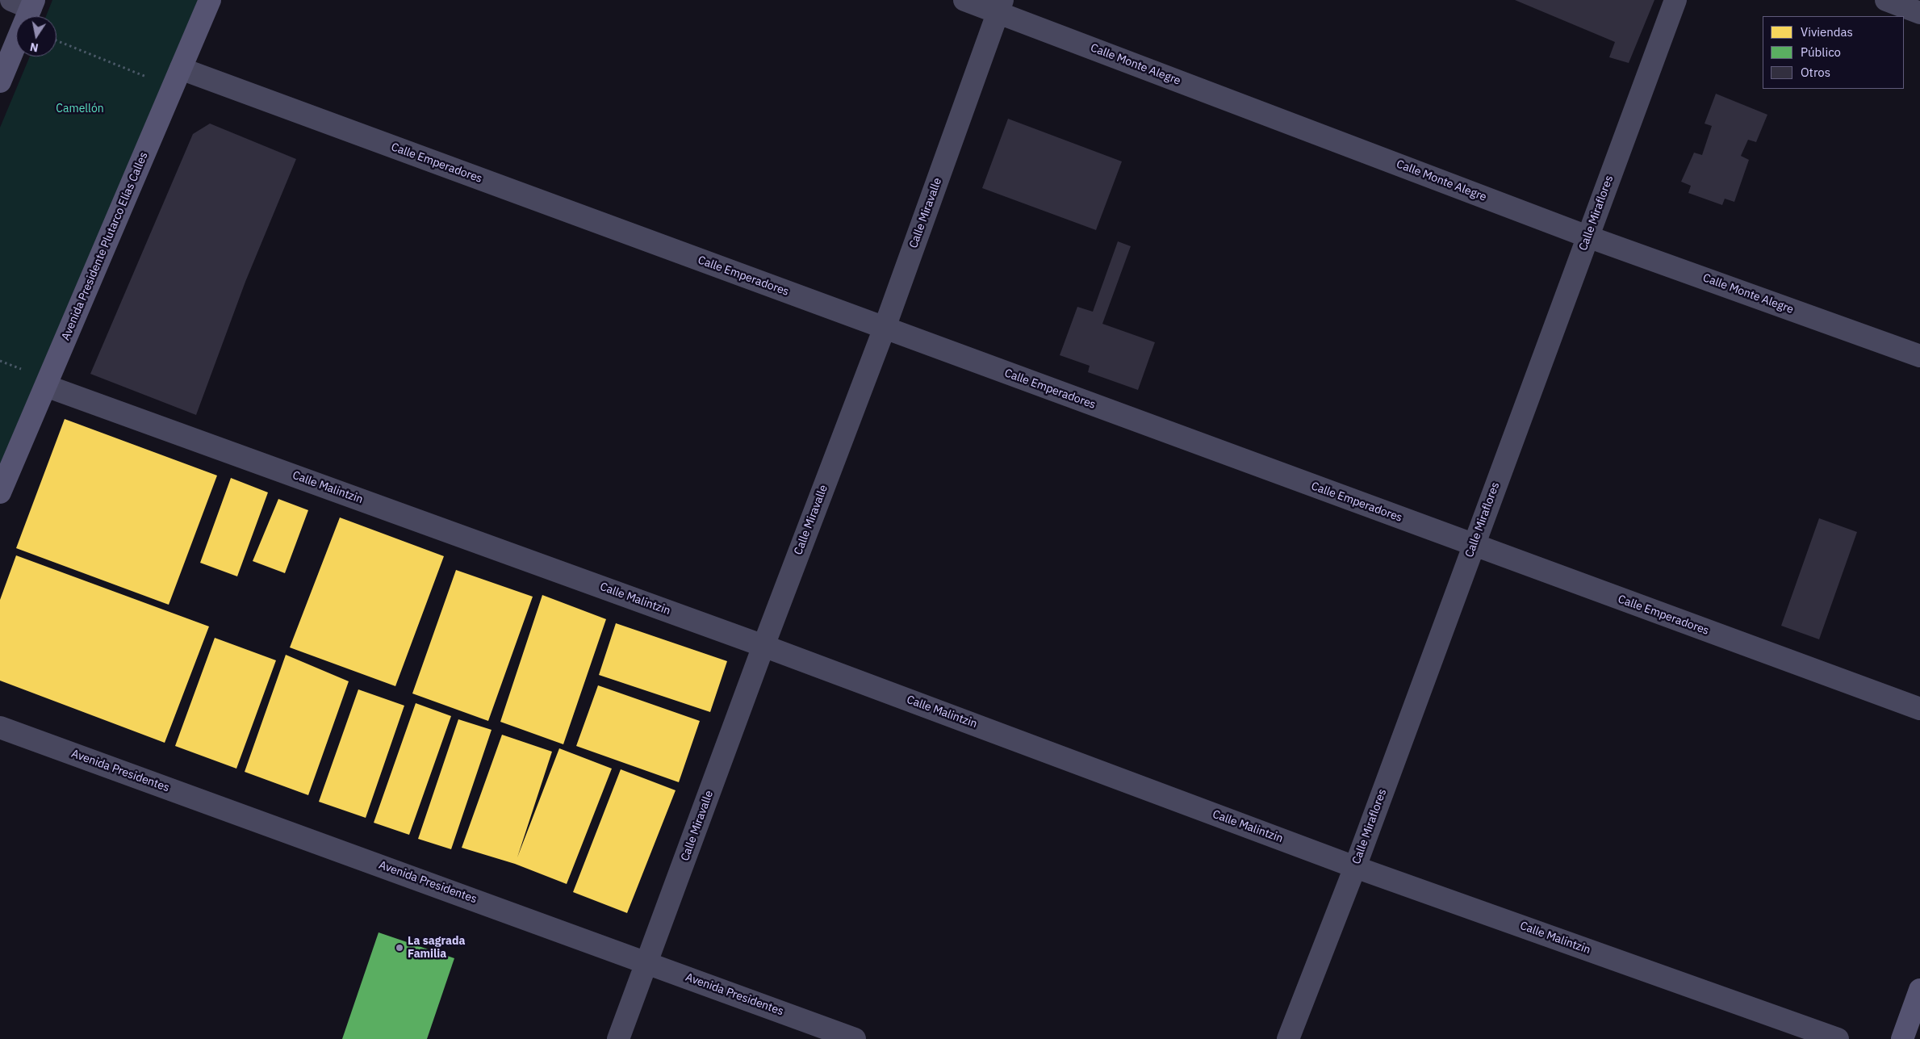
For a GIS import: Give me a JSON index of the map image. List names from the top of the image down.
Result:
{
  "streets": {
    "main road": ["Avenida Presidente Plutarco Elías Calles"],
    "street": [
      "Calle Monte Alegre",
      "Calle Emperadores",
      "Calle Miravalle",
      "Calle Miraflores",
      "Calle Malintzin",
      "Avenida Presidentes"
    ]
  },
  "crossings": [
    ["Calle Monte Alegre", "Calle Miravalle"],
    ["Calle Monte Alegre", "Calle Miraflores"],
    ["Calle Emperadores", "Calle Miravalle"],
    ["Calle Emperadores", "Calle Miraflores"],
    ["Calle Emperadores", "Avenida Presidente Plutarco Elías Calles"],
    ["Calle Miravalle", "Calle Malintzin"],
    ["Calle Miravalle", "Avenida Presidentes"],
    ["Calle Miraflores", "Calle Malintzin"],
    ["Avenida Presidente Plutarco Elías Calles", "Calle Malintzin"]
  ],
  "parks": ["Camellón"],
  "places": ["La sagrada Familia"],
  "legend": ["Viviendas", "Público", "Otros"],
  "north": "bottom"
}
